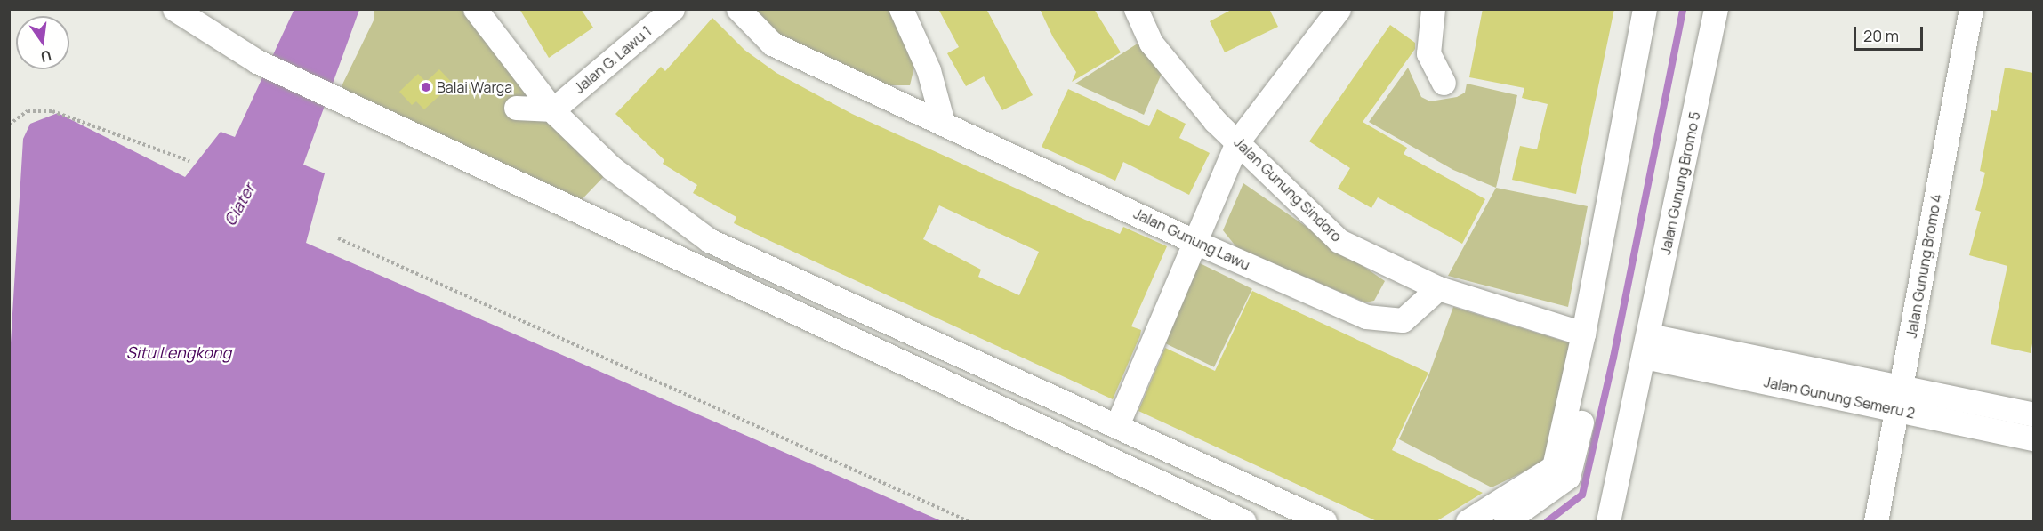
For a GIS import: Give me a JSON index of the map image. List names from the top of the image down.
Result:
{
  "streets": {
    "street": [
      "Jalan G. Lawu 1",
      "Jalan Gunung Bromo 5",
      "Jalan Gunung Sindoro",
      "Jalan Gunung Lawu",
      "Jalan Gunung Bromo 4",
      "Jalan Gunung Semeru 2"
    ]
  },
  "crossings": [
    ["Jalan Gunung Bromo 5", "Jalan Gunung Semeru 2"],
    ["Jalan Gunung Sindoro", "Jalan Gunung Lawu"],
    ["Jalan Gunung Bromo 4", "Jalan Gunung Semeru 2"]
  ],
  "water": ["Ciater", "Situ Lengkong"],
  "places": ["Balai Warga"],
  "scale_bar": "20 m",
  "north": "bottom"
}
